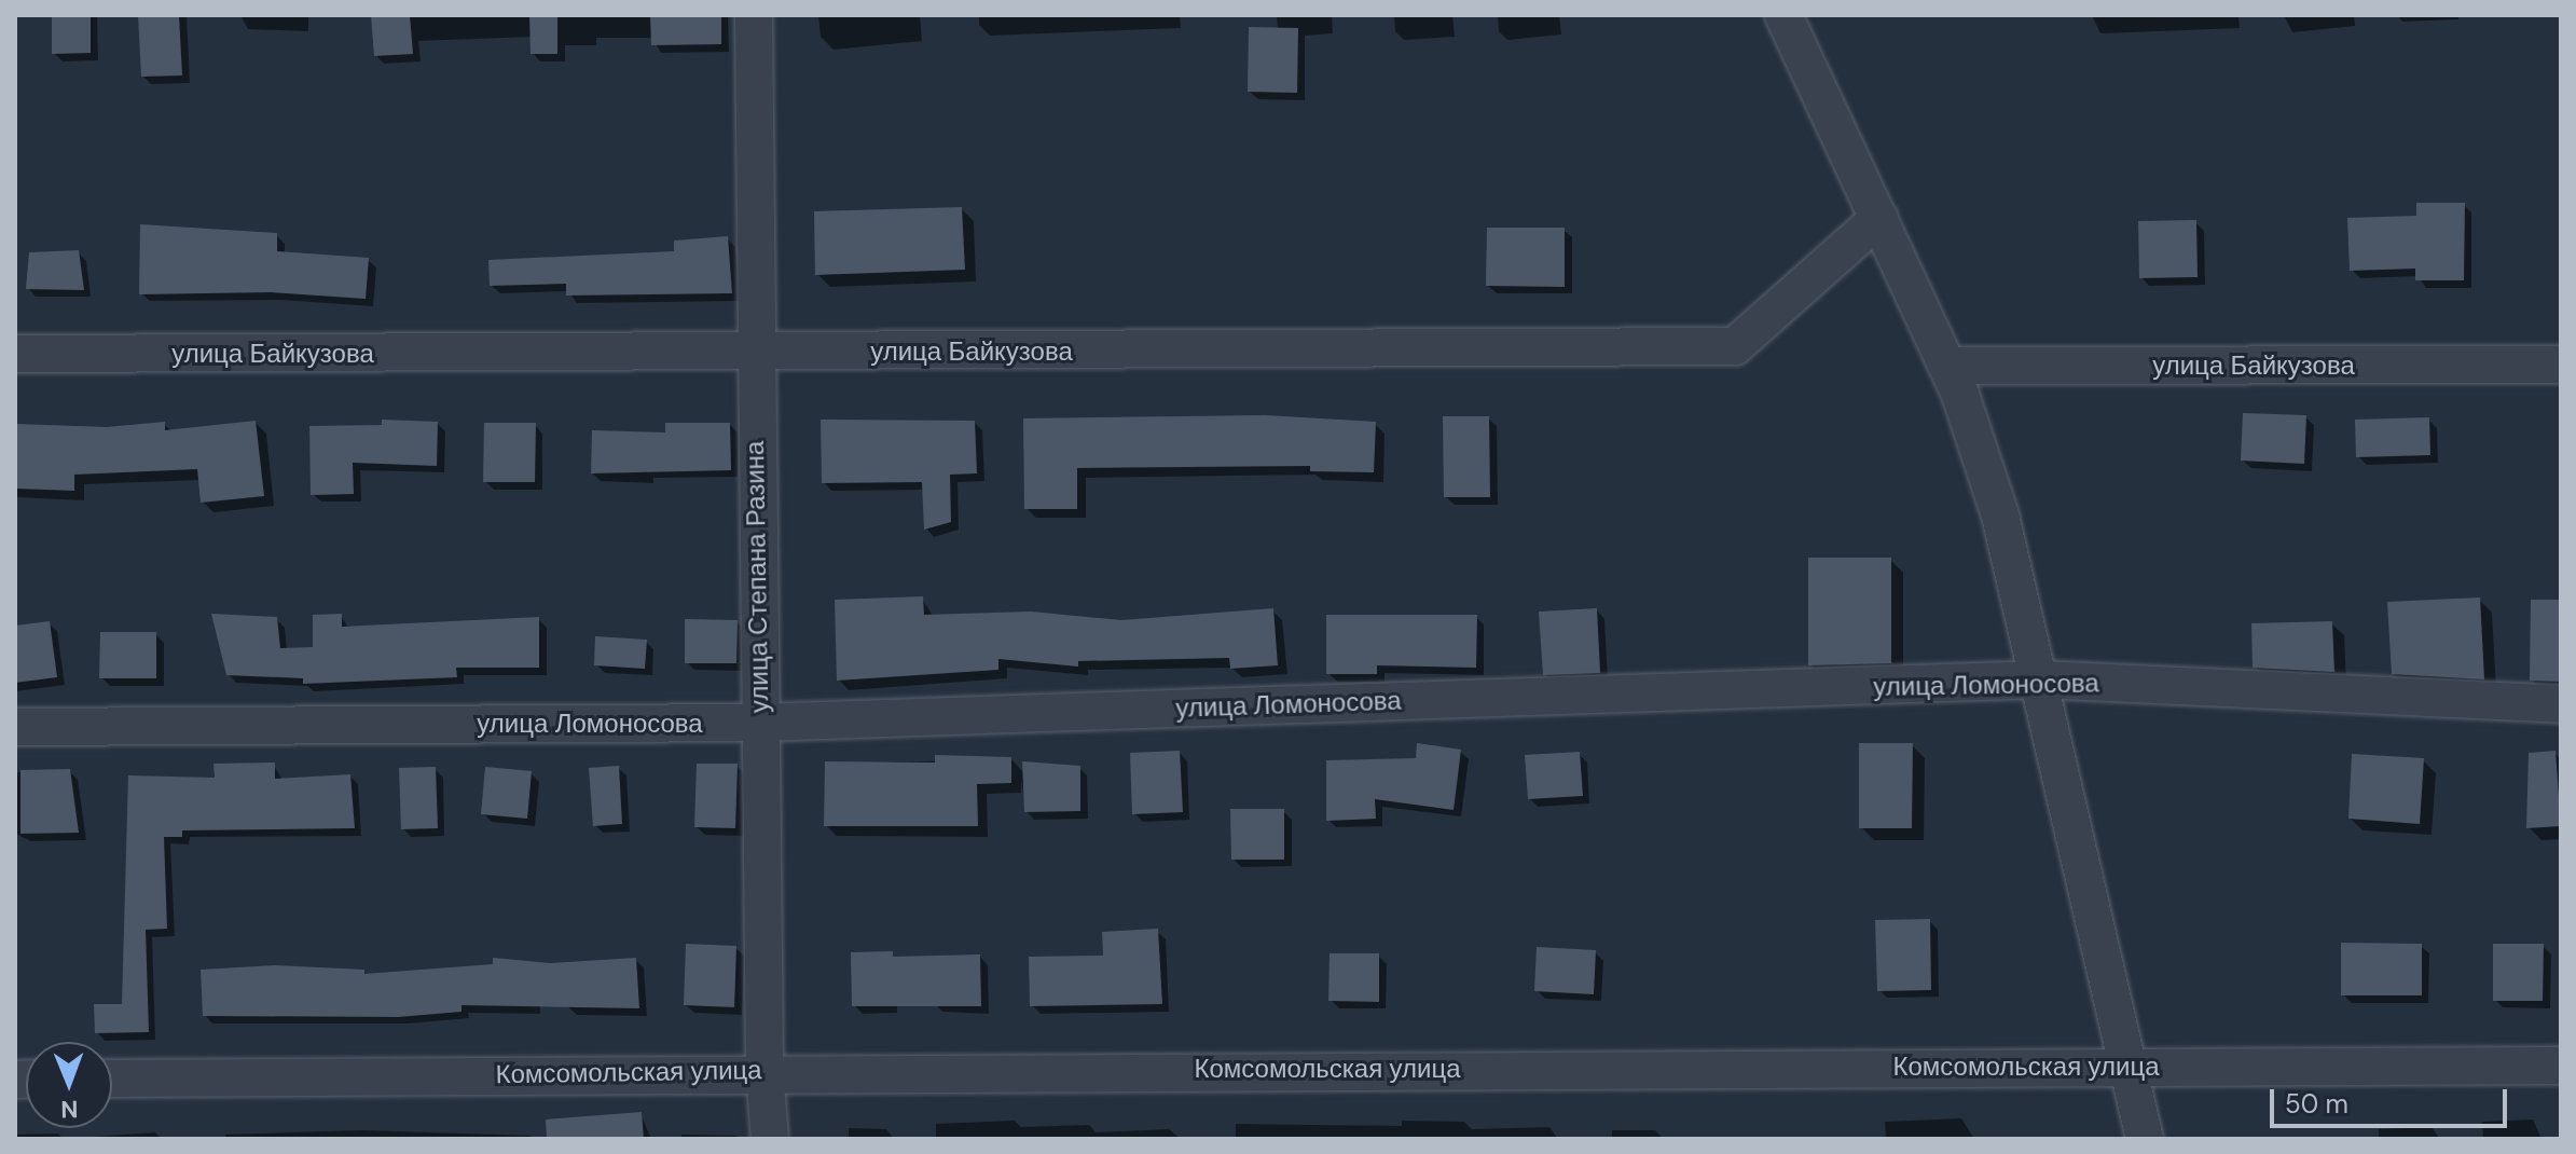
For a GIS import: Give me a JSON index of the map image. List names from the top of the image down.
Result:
{
  "streets": {
    "street": [
      "улица Байкузова",
      "улица Степана Разина",
      "улица Ломоносова",
      "Комсомольская улица"
    ]
  },
  "crossings": [
    ["улица Байкузова", "улица Степана Разина"],
    ["улица Степана Разина", "улица Ломоносова"],
    ["улица Степана Разина", "Комсомольская улица"]
  ],
  "scale_bar": "50 m",
  "north": "bottom"
}
